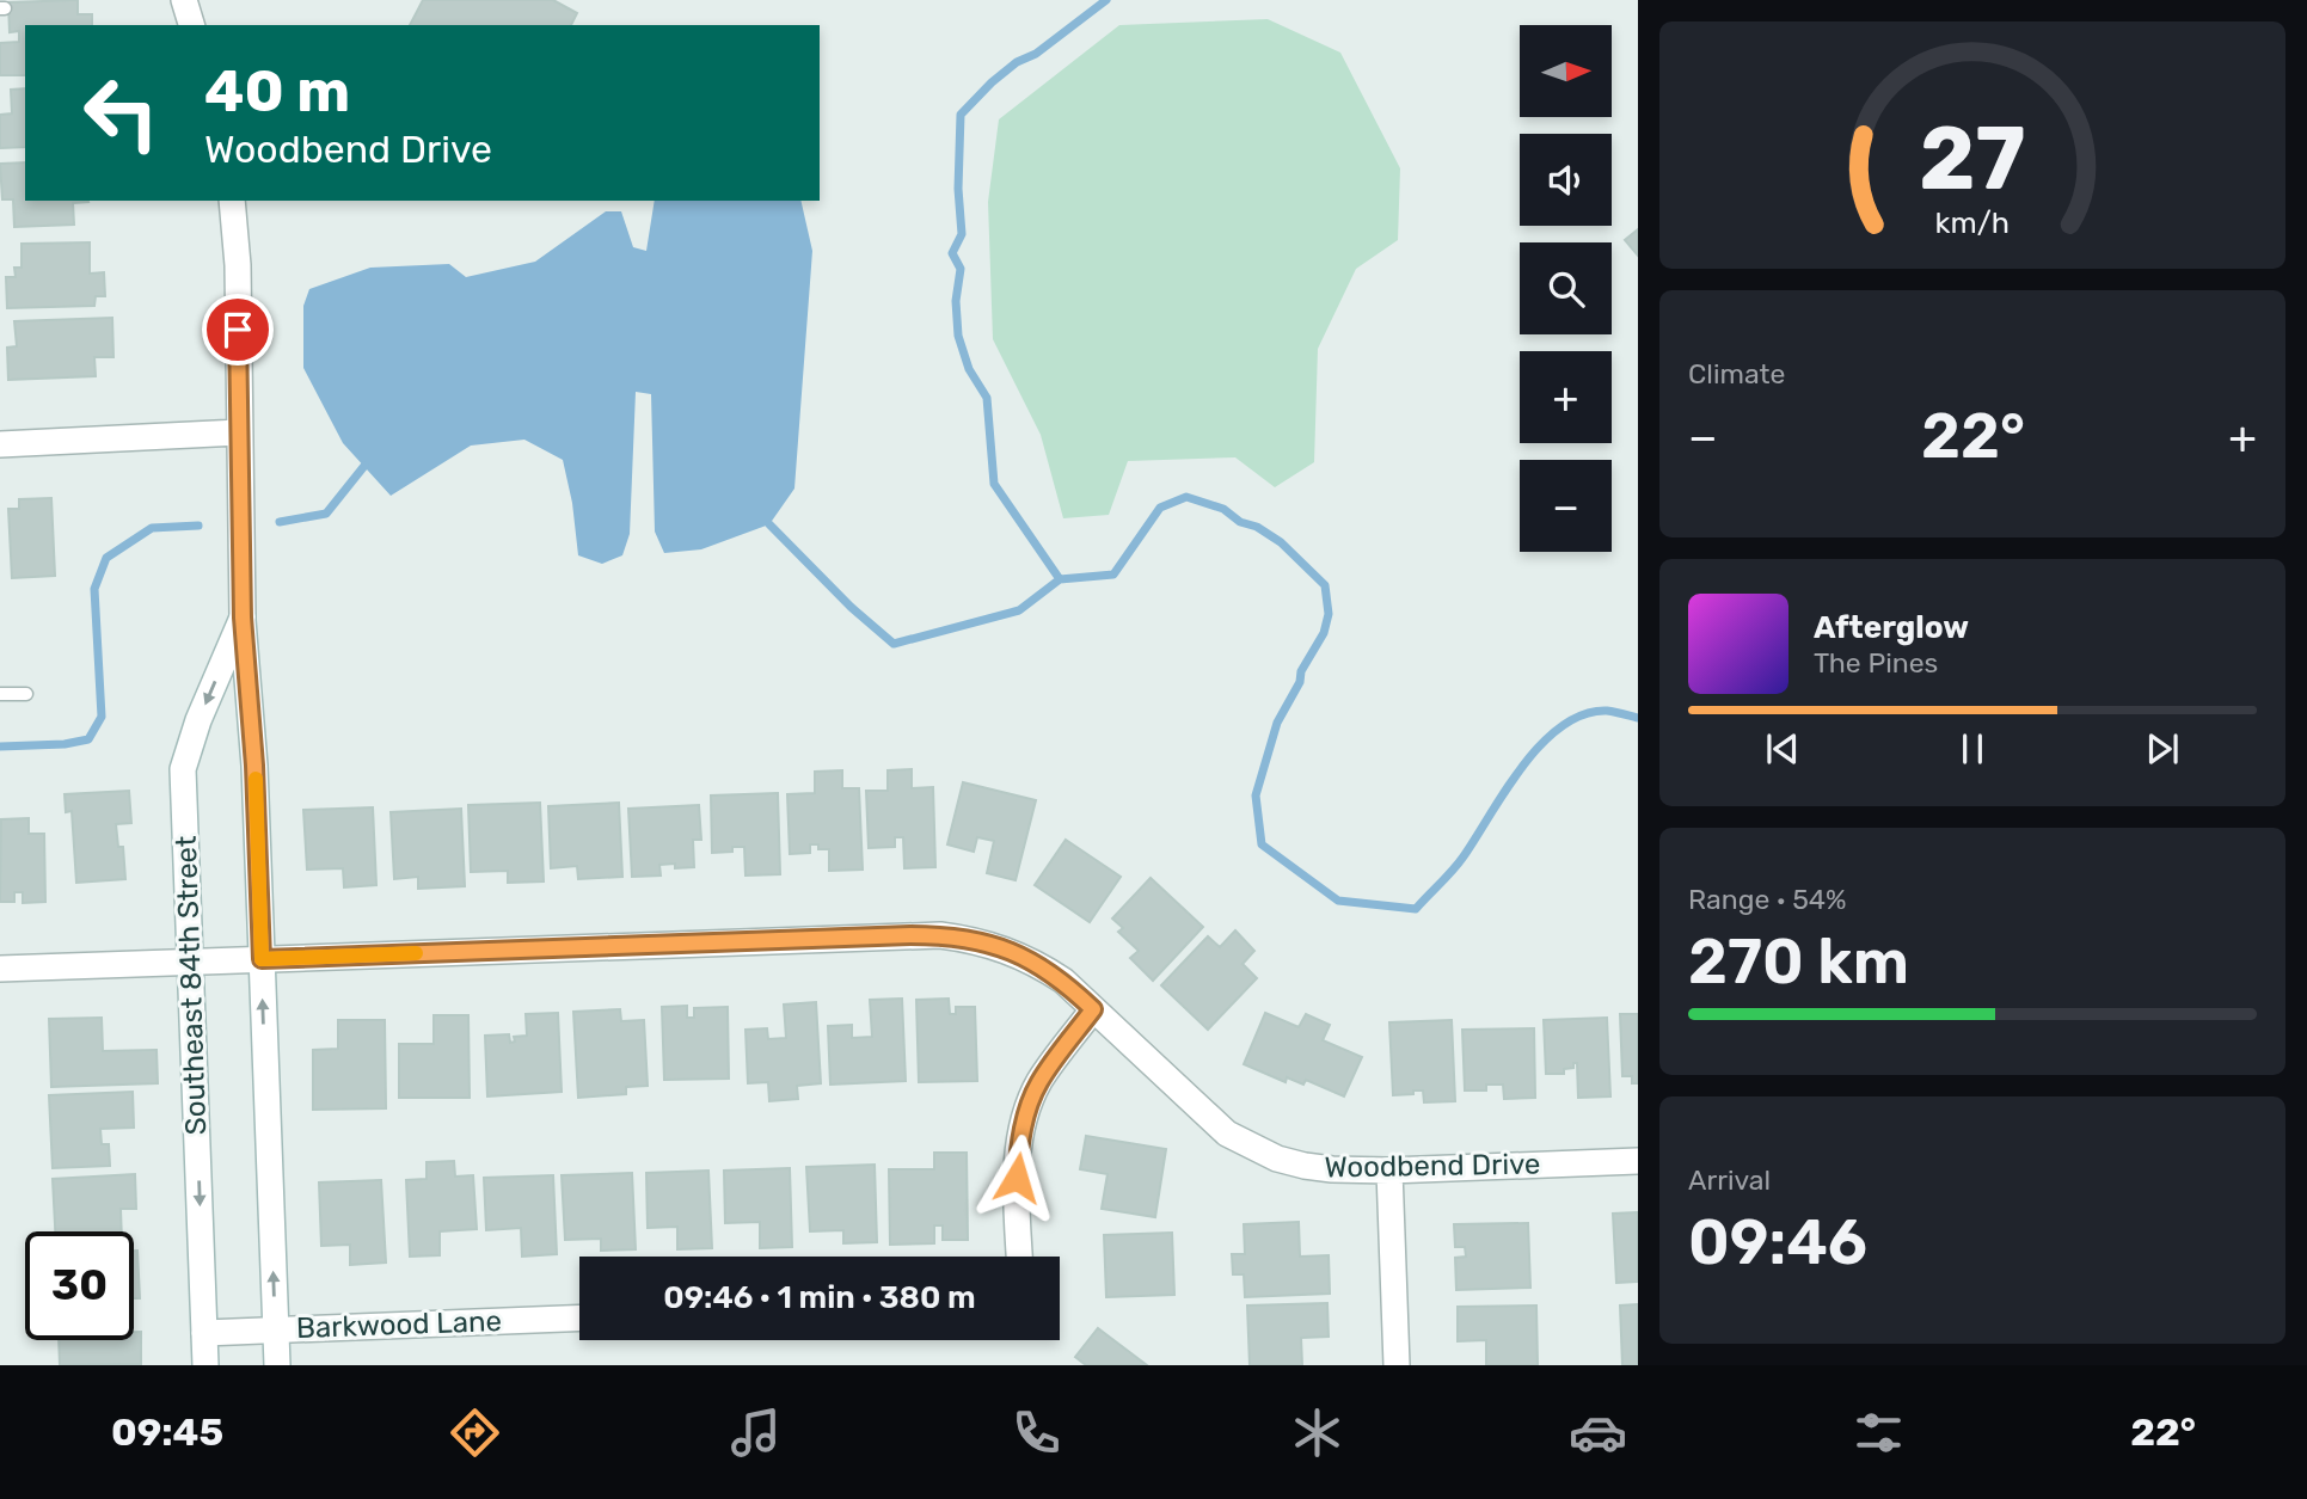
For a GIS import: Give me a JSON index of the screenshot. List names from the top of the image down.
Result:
{
  "streets": {
    "street": ["Southeast 84th Street", "Woodbend Drive", "Barkwood Lane"]
  },
  "crossings": [
    ["Southeast 84th Street", "Woodbend Drive"],
    ["Southeast 84th Street", "Barkwood Lane"]
  ],
  "north": "right",
  "page": {
    "map_buttons": ["+", "−"],
    "turn": ["40 m", "Woodbend Drive"],
    "tile": [
      "Climate",
      ["Range · 54%", "270 km"],
      ["Arrival", "09:46"]
    ],
    "heat": ["−", "22°", "+"],
    "song": ["Afterglow", "The Pines"],
    "limit": "30",
    "trip": "09:46 · 1 min · 380 m",
    "tabs": ["09:45", "22°"],
    "gauge": ["27", "km/h"]
  }
}
